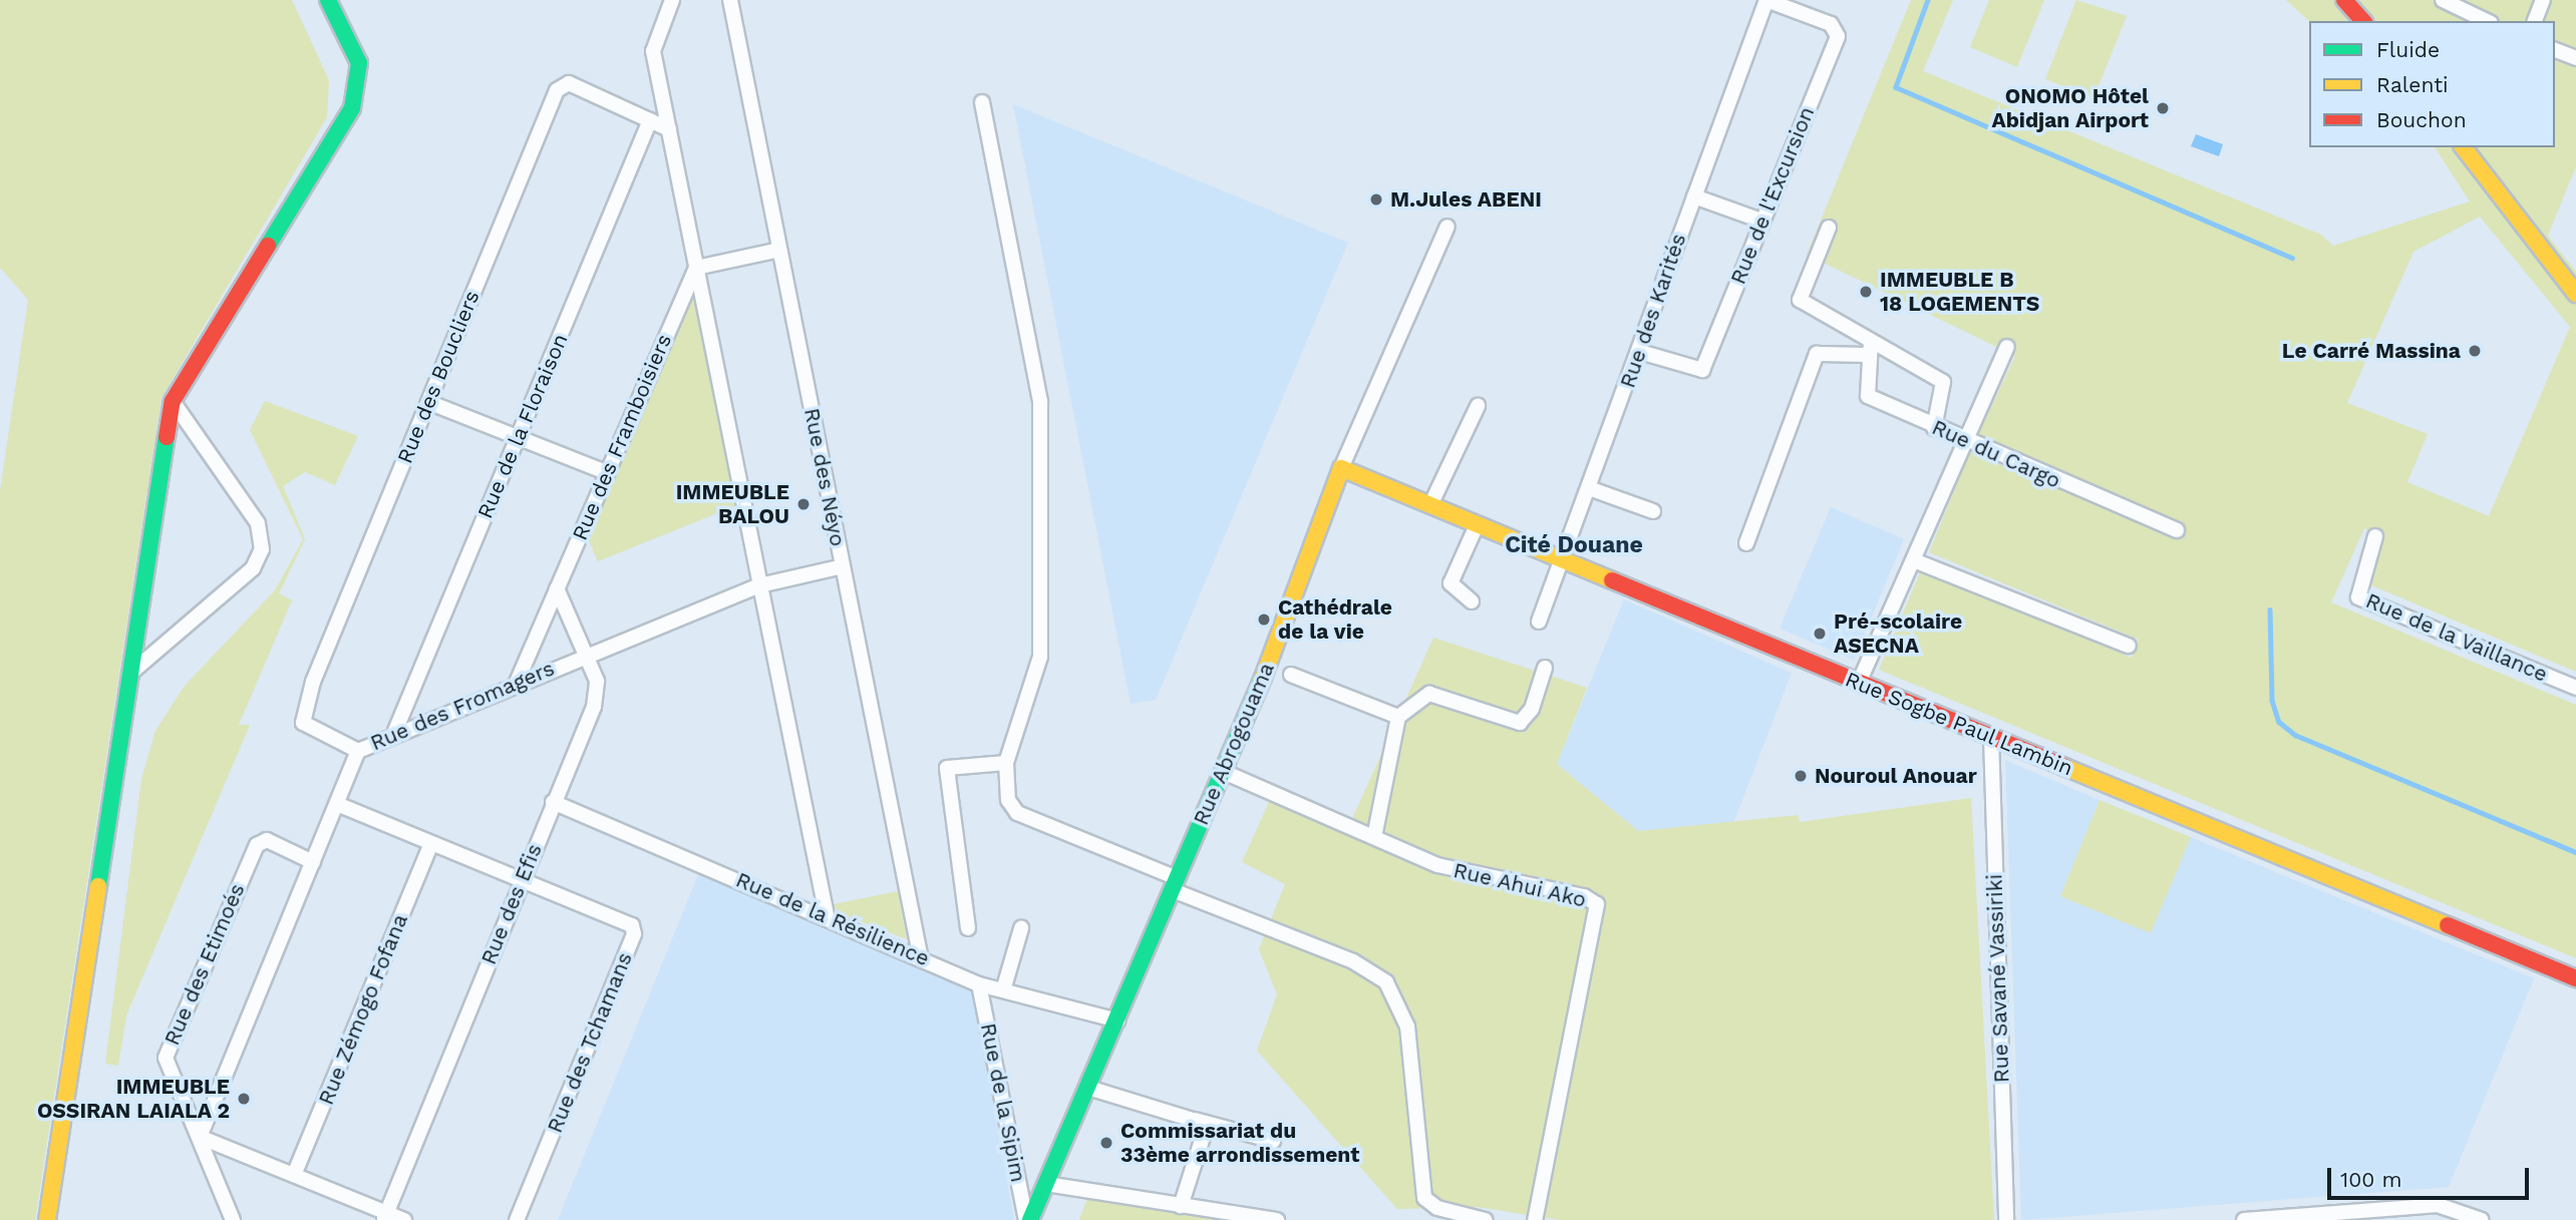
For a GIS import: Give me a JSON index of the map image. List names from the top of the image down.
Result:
{
  "streets": {
    "street": [
      "Rue de l'Excursion",
      "Rue des Karités",
      "Rue des Boucliers",
      "Rue de la Floraison",
      "Rue des Framboisiers",
      "Rue du Cargo",
      "Rue des Néyo",
      "Rue de la Vaillance",
      "Rue des Fromagers",
      "Rue Sogbe Paul Lambin",
      "Rue Abrogouama",
      "Rue Ahui Ako",
      "Rue des Efis",
      "Rue de la Résilience",
      "Rue des Etimoés",
      "Rue Savané Vassiriki",
      "Rue Zémogo Fofana",
      "Rue des Tchamans",
      "Rue de la Sipim"
    ]
  },
  "crossings": [
    ["Rue de l'Excursion", "Rue des Karités"],
    ["Rue des Karités", "Rue Sogbe Paul Lambin"],
    ["Rue des Boucliers", "Rue de la Floraison"],
    ["Rue des Boucliers", "Rue des Fromagers"],
    ["Rue de la Floraison", "Rue des Fromagers"],
    ["Rue des Framboisiers", "Rue des Fromagers"],
    ["Rue des Framboisiers", "Rue des Efis"],
    ["Rue des Néyo", "Rue des Fromagers"],
    ["Rue des Néyo", "Rue de la Résilience"],
    ["Rue des Fromagers", "Rue des Efis"],
    ["Rue des Fromagers", "Rue des Etimoés"],
    ["Rue des Fromagers", "Rue des Tchamans"],
    ["Rue Sogbe Paul Lambin", "Rue Abrogouama"],
    ["Rue Sogbe Paul Lambin", "Rue Savané Vassiriki"],
    ["Rue Abrogouama", "Rue Ahui Ako"],
    ["Rue Abrogouama", "Rue de la Résilience"],
    ["Rue Abrogouama", "Rue de la Sipim"],
    ["Rue des Efis", "Rue de la Résilience"],
    ["Rue des Efis", "Rue des Tchamans"],
    ["Rue de la Résilience", "Rue de la Sipim"],
    ["Rue Zémogo Fofana", "Rue des Tchamans"]
  ],
  "districts": ["Cité Douane"],
  "places": [
    "ONOMO Hôtel Abidjan Airport",
    "M.Jules ABENI",
    "IMMEUBLE B 18 LOGEMENTS",
    "Le Carré Massina",
    "IMMEUBLE BALOU",
    "Cathédrale de la vie",
    "Pré-scolaire ASECNA",
    "Nouroul Anouar",
    "IMMEUBLE OSSIRAN LAIALA 2",
    "Commissariat du 33ème arrondissement"
  ],
  "legend": ["Fluide", "Ralenti", "Bouchon"],
  "scale_bar": "100 m"
}
